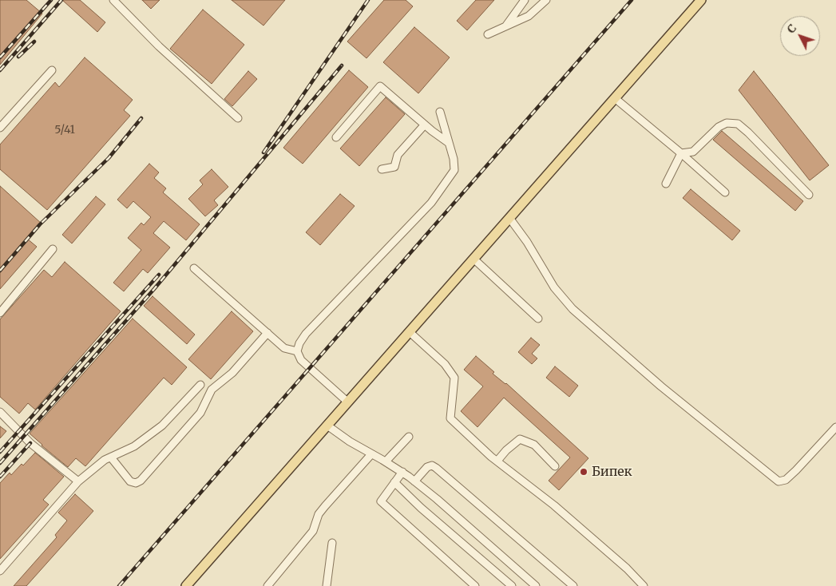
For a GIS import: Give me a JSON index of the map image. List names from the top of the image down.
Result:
{
  "places": ["Бипек"],
  "house_numbers": ["5/41"],
  "north": "top left"
}
